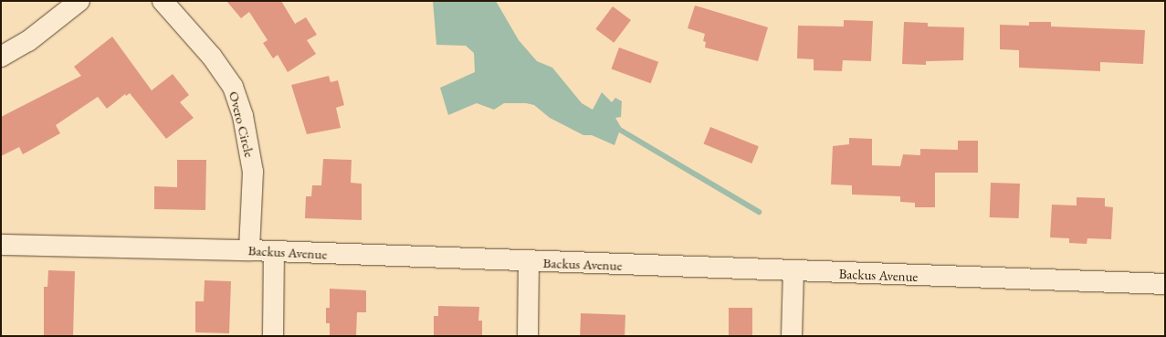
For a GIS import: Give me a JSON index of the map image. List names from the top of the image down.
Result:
{
  "streets": {
    "street": ["Overo Circle", "Backus Avenue"]
  },
  "crossings": [
    ["Overo Circle", "Backus Avenue"]
  ]
}
